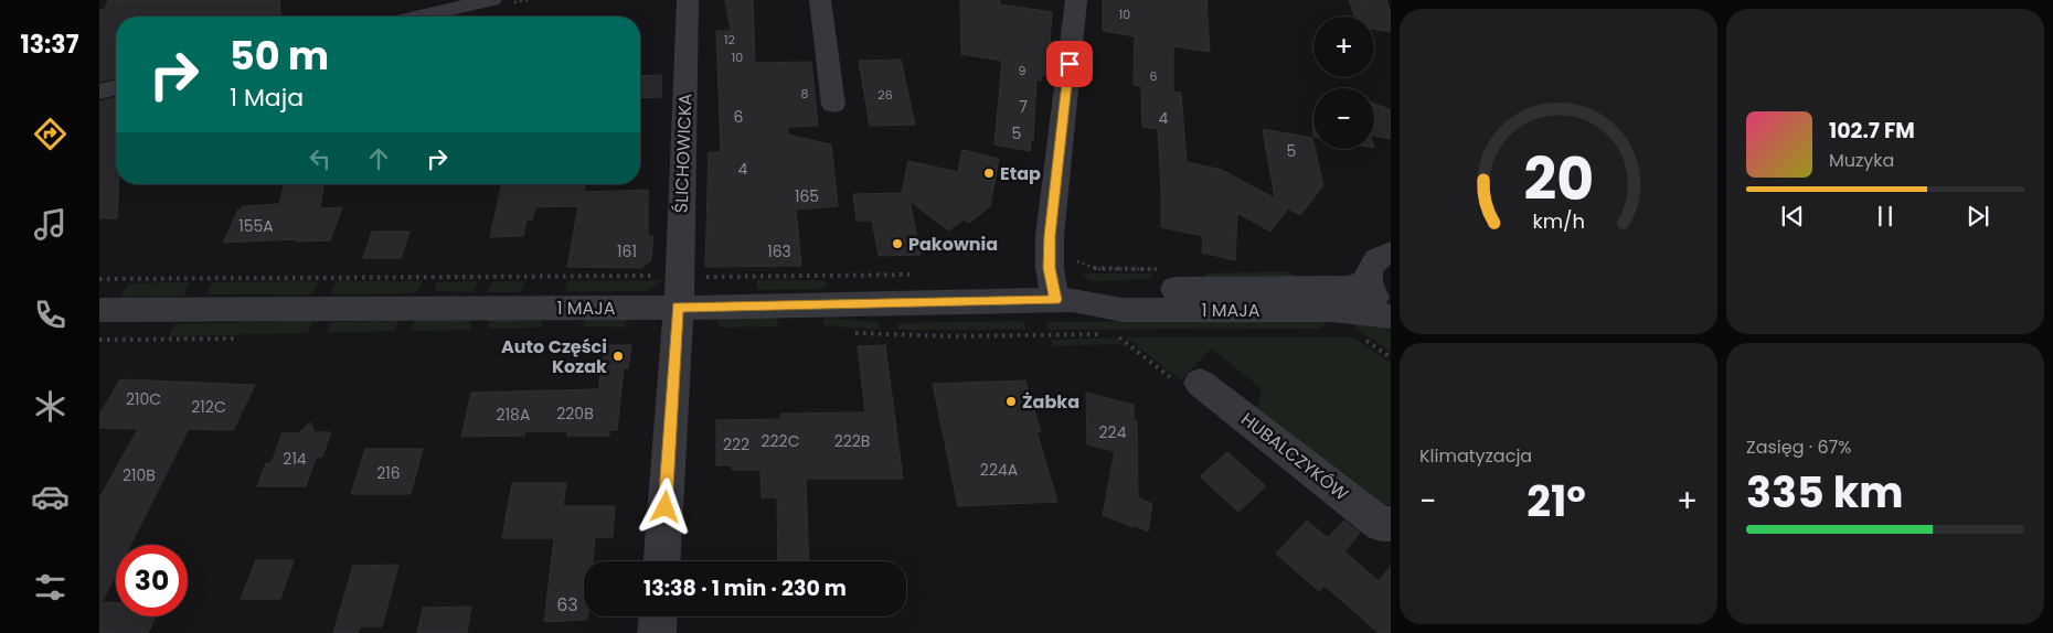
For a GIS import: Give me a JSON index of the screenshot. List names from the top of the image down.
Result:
{
  "streets": {
    "street": ["ŚLICHOWICKA", "1 MAJA", "HUBALCZYKÓW"]
  },
  "crossings": [
    ["ŚLICHOWICKA", "1 MAJA"]
  ],
  "places": [
    "Etap",
    "Pakownia",
    "Auto Części Kozak",
    "Żabka"
  ],
  "house_numbers": [
    "10",
    "12",
    "10",
    "9",
    "6",
    "8",
    "26",
    "7",
    "6",
    "4",
    "5",
    "5",
    "4",
    "165",
    "155A",
    "161",
    "163",
    "210C",
    "212C",
    "220B",
    "218A",
    "224",
    "222C",
    "222B",
    "222",
    "214",
    "224A",
    "216",
    "210B",
    "63"
  ],
  "page": {
    "tabs": "13:37",
    "map_buttons": ["+", "−"],
    "turn": ["50 m", "1 Maja"],
    "song": ["102.7 FM", "Muzyka"],
    "tile": [
      "Klimatyzacja",
      ["Zasięg · 67%", "335 km"]
    ],
    "heat": ["−", "21°", "+"],
    "limit": "30",
    "trip": "13:38 · 1 min · 230 m",
    "gauge": ["20", "km/h"]
  }
}
